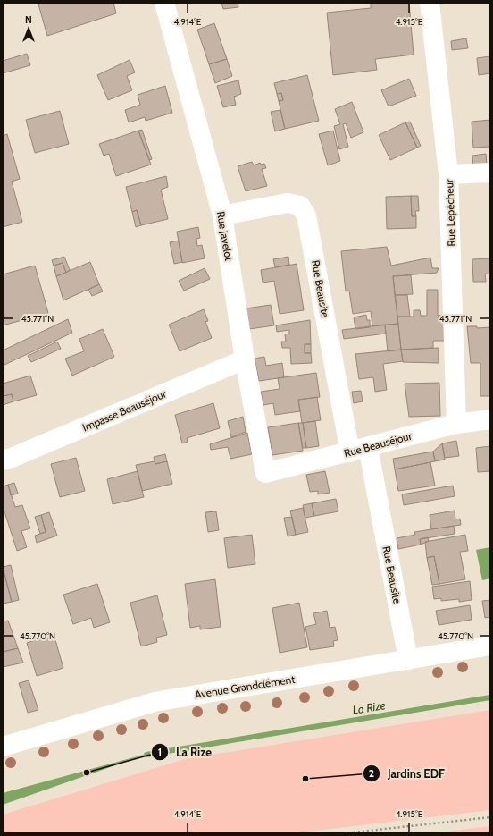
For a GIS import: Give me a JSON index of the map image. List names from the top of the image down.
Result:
{
  "streets": {
    "street": [
      "Rue Lepêcheur",
      "Rue Javelot",
      "Rue Beausite",
      "Impasse Beauséjour",
      "Rue Beauséjour",
      "Avenue Grandclément"
    ]
  },
  "crossings": [
    ["Rue Lepêcheur", "Rue Beauséjour"],
    ["Rue Javelot", "Rue Beausite"],
    ["Rue Javelot", "Impasse Beauséjour"],
    ["Rue Javelot", "Rue Beauséjour"],
    ["Rue Beausite", "Rue Beauséjour"],
    ["Rue Beausite", "Avenue Grandclément"]
  ],
  "water": ["La Rize"],
  "places": ["La Rize", "Jardins EDF"],
  "north": "top",
  "coordinates": [
    "4.914°E",
    "4.915°E",
    "45.771°N",
    "45.770°N"
  ]
}
